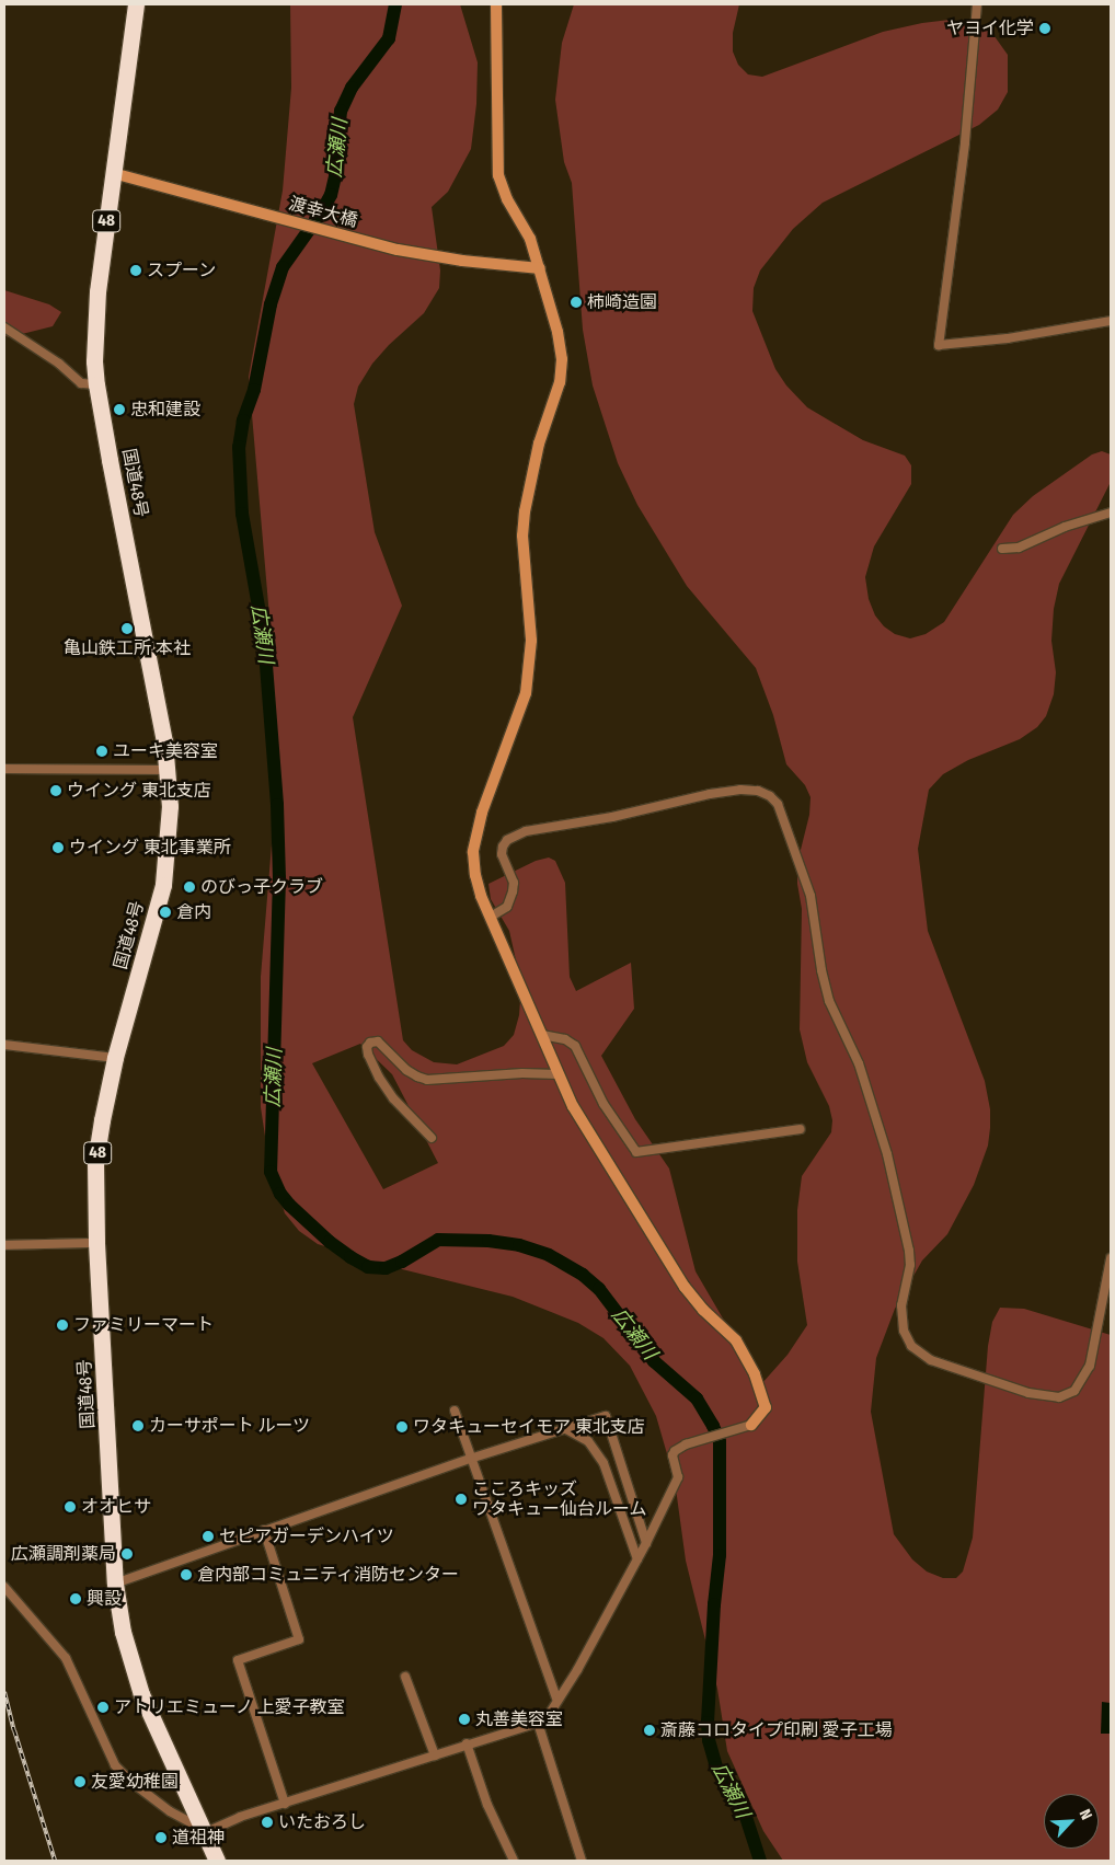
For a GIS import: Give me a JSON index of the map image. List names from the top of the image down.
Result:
{
  "streets": {
    "highway": ["48", "国道48号"],
    "street": ["渡幸大橋"]
  },
  "crossings": [
    ["渡幸大橋", "国道48号"]
  ],
  "water": ["広瀬川"],
  "places": [
    "ヤヨイ化学",
    "スプーン",
    "柿崎造園",
    "忠和建設",
    "亀山鉄工所 本社",
    "ユーキ美容室",
    "ウイング 東北支店",
    "ウイング 東北事業所",
    "のびっ子クラブ",
    "倉内",
    "ファミリーマート",
    "カーサポート ルーツ",
    "ワタキューセイモア 東北支店",
    "こころキッズ ワタキュー仙台ルーム",
    "オオヒサ",
    "セピアガーデンハイツ",
    "広瀬調剤薬局",
    "倉内部コミュニティ消防センター",
    "興設",
    "アトリエミューノ 上愛子教室",
    "丸善美容室",
    "斎藤コロタイプ印刷 愛子工場",
    "友愛幼稚園",
    "いたおろし",
    "道祖神"
  ],
  "north": "top right"
}
